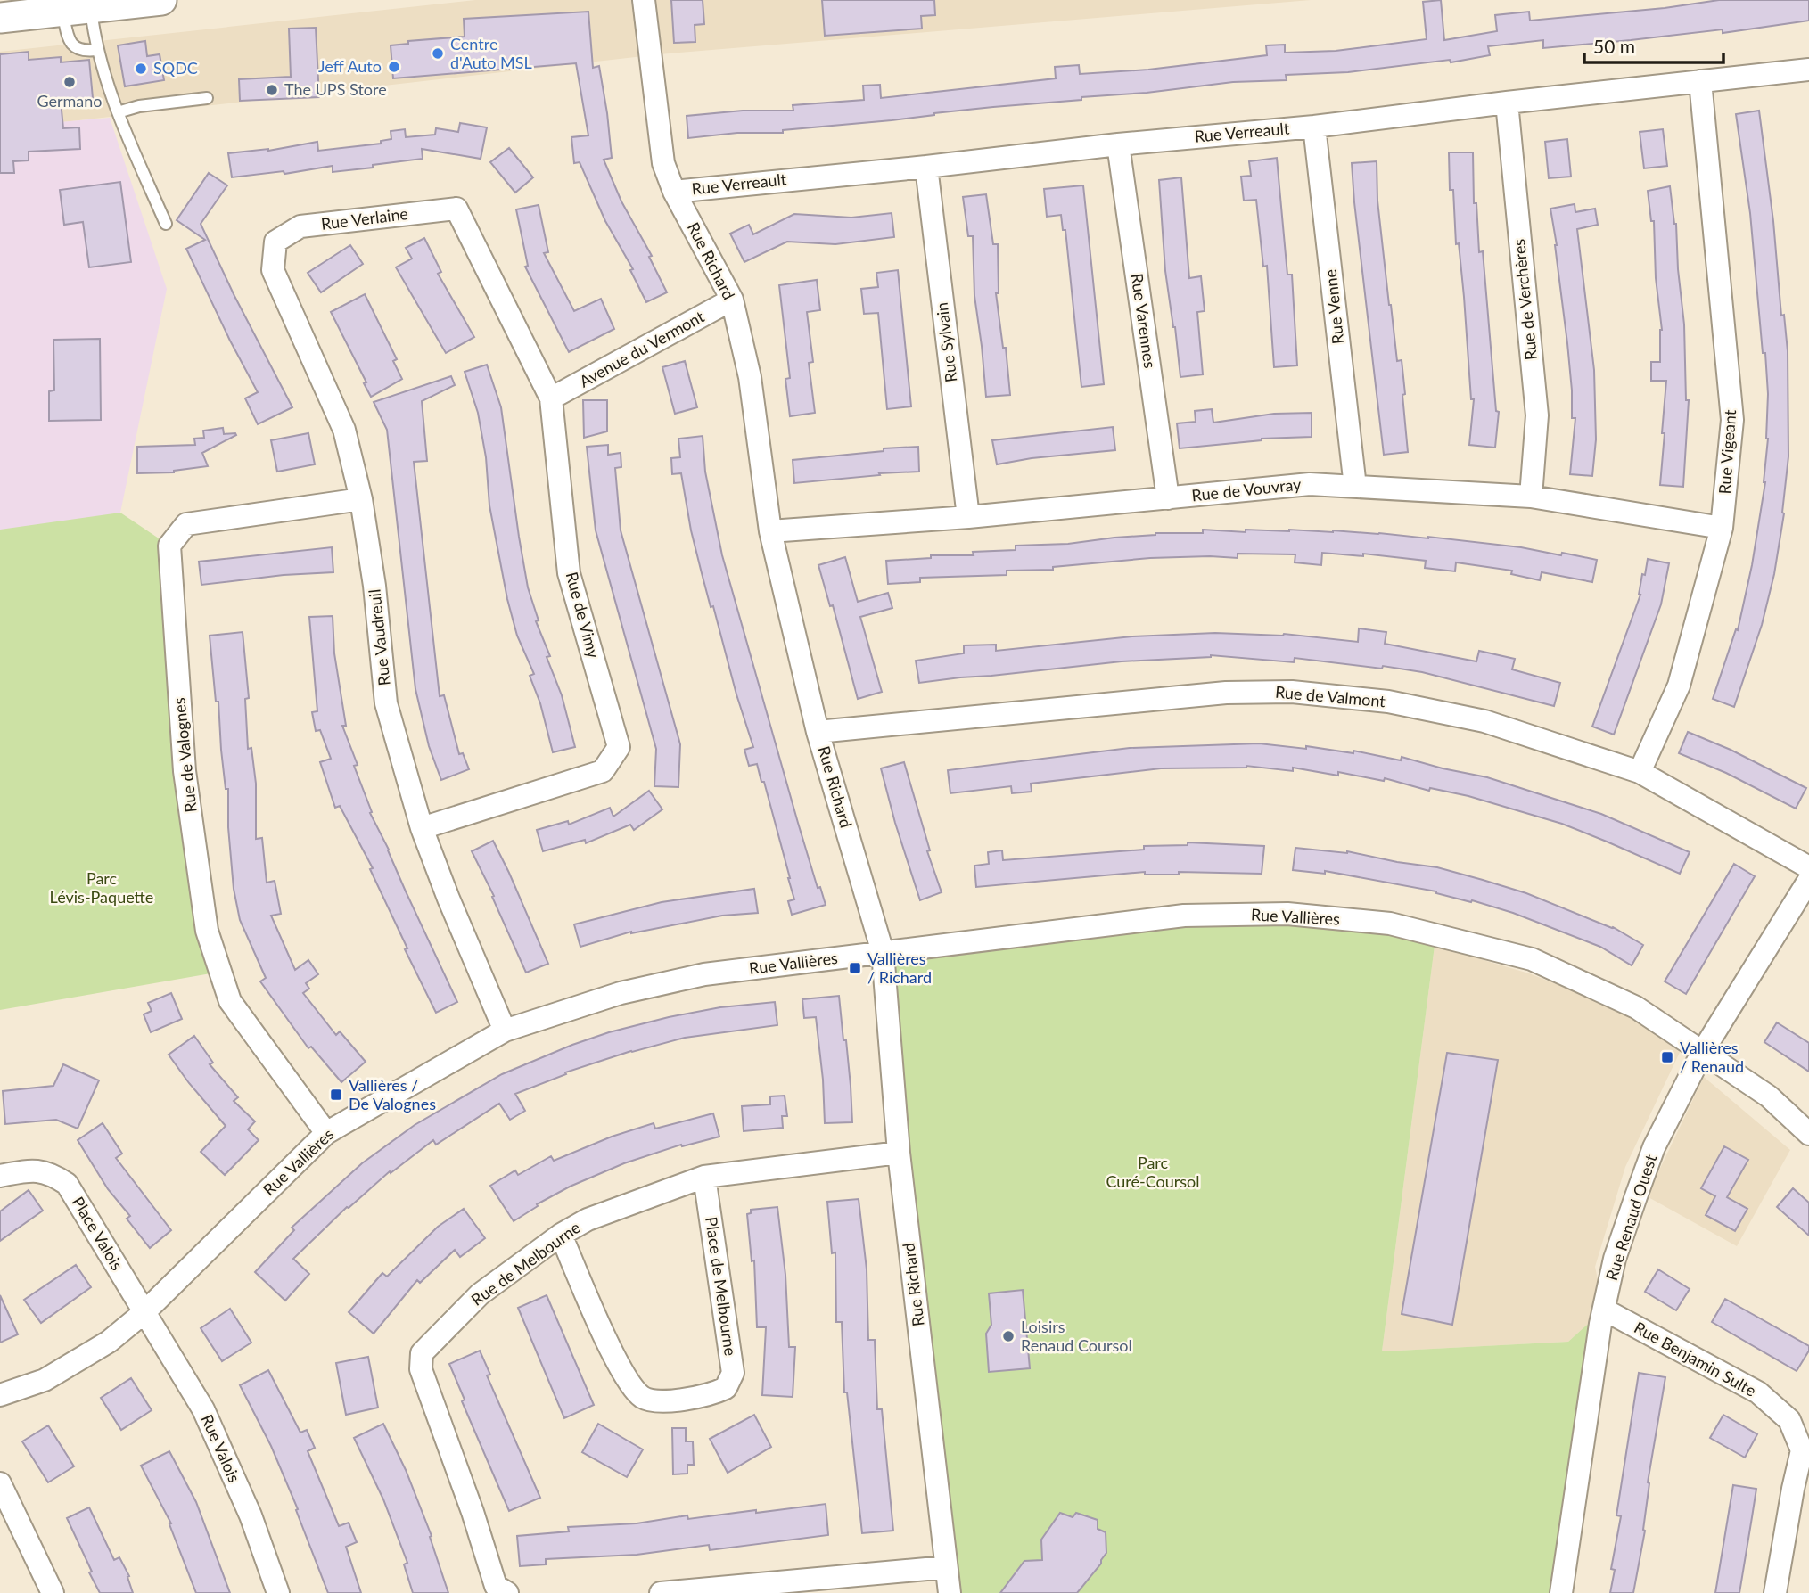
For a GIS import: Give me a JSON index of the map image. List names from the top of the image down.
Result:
{
  "streets": {
    "street": [
      "Rue Verreault",
      "Rue Verlaine",
      "Rue Richard",
      "Rue de Verchères",
      "Rue Venne",
      "Rue Varennes",
      "Rue Sylvain",
      "Avenue du Vermont",
      "Rue Vigeant",
      "Rue de Vouvray",
      "Rue de Vimy",
      "Rue Vaudreuil",
      "Rue de Valmont",
      "Rue de Valognes",
      "Rue Vallières",
      "Rue Renaud Ouest",
      "Place Valois",
      "Rue de Melbourne",
      "Place de Melbourne",
      "Rue Benjamin Sulte",
      "Rue Valois"
    ]
  },
  "crossings": [
    ["Rue Verreault", "Rue Richard"],
    ["Rue Verreault", "Rue de Verchères"],
    ["Rue Verreault", "Rue Venne"],
    ["Rue Verreault", "Rue Varennes"],
    ["Rue Verreault", "Rue Sylvain"],
    ["Rue Verreault", "Rue Vigeant"],
    ["Rue Verlaine", "Rue de Vimy"],
    ["Rue Verlaine", "Rue Vaudreuil"],
    ["Rue Richard", "Avenue du Vermont"],
    ["Rue Richard", "Rue de Vouvray"],
    ["Rue Richard", "Rue de Valmont"],
    ["Rue Richard", "Rue Vallières"],
    ["Rue Richard", "Rue de Melbourne"],
    ["Rue de Verchères", "Rue de Vouvray"],
    ["Rue Venne", "Rue de Vouvray"],
    ["Rue Varennes", "Rue de Vouvray"],
    ["Rue Sylvain", "Rue de Vouvray"],
    ["Avenue du Vermont", "Rue de Vimy"],
    ["Rue Vigeant", "Rue de Vouvray"],
    ["Rue Vigeant", "Rue de Valmont"],
    ["Rue de Vimy", "Rue Vaudreuil"],
    ["Rue Vaudreuil", "Rue de Valognes"],
    ["Rue Vaudreuil", "Rue Vallières"],
    ["Rue de Valognes", "Rue Vallières"],
    ["Rue Vallières", "Rue Renaud Ouest"],
    ["Rue Vallières", "Place Valois"],
    ["Rue Vallières", "Rue Valois"],
    ["Rue Renaud Ouest", "Rue Benjamin Sulte"],
    ["Place Valois", "Rue Valois"],
    ["Rue de Melbourne", "Place de Melbourne"]
  ],
  "parks": ["Parc Lévis-Paquette", "Parc Curé-Coursol"],
  "places": {
    "other": [
      "Centre d'Auto MSL",
      "Jeff Auto",
      "SQDC",
      "Germano",
      "The UPS Store",
      "Loisirs Renaud Coursol"
    ],
    "transit": ["Vallières / Richard", "Vallières / Renaud", "Vallières / De Valognes"]
  },
  "scale_bar": "50 m"
}
